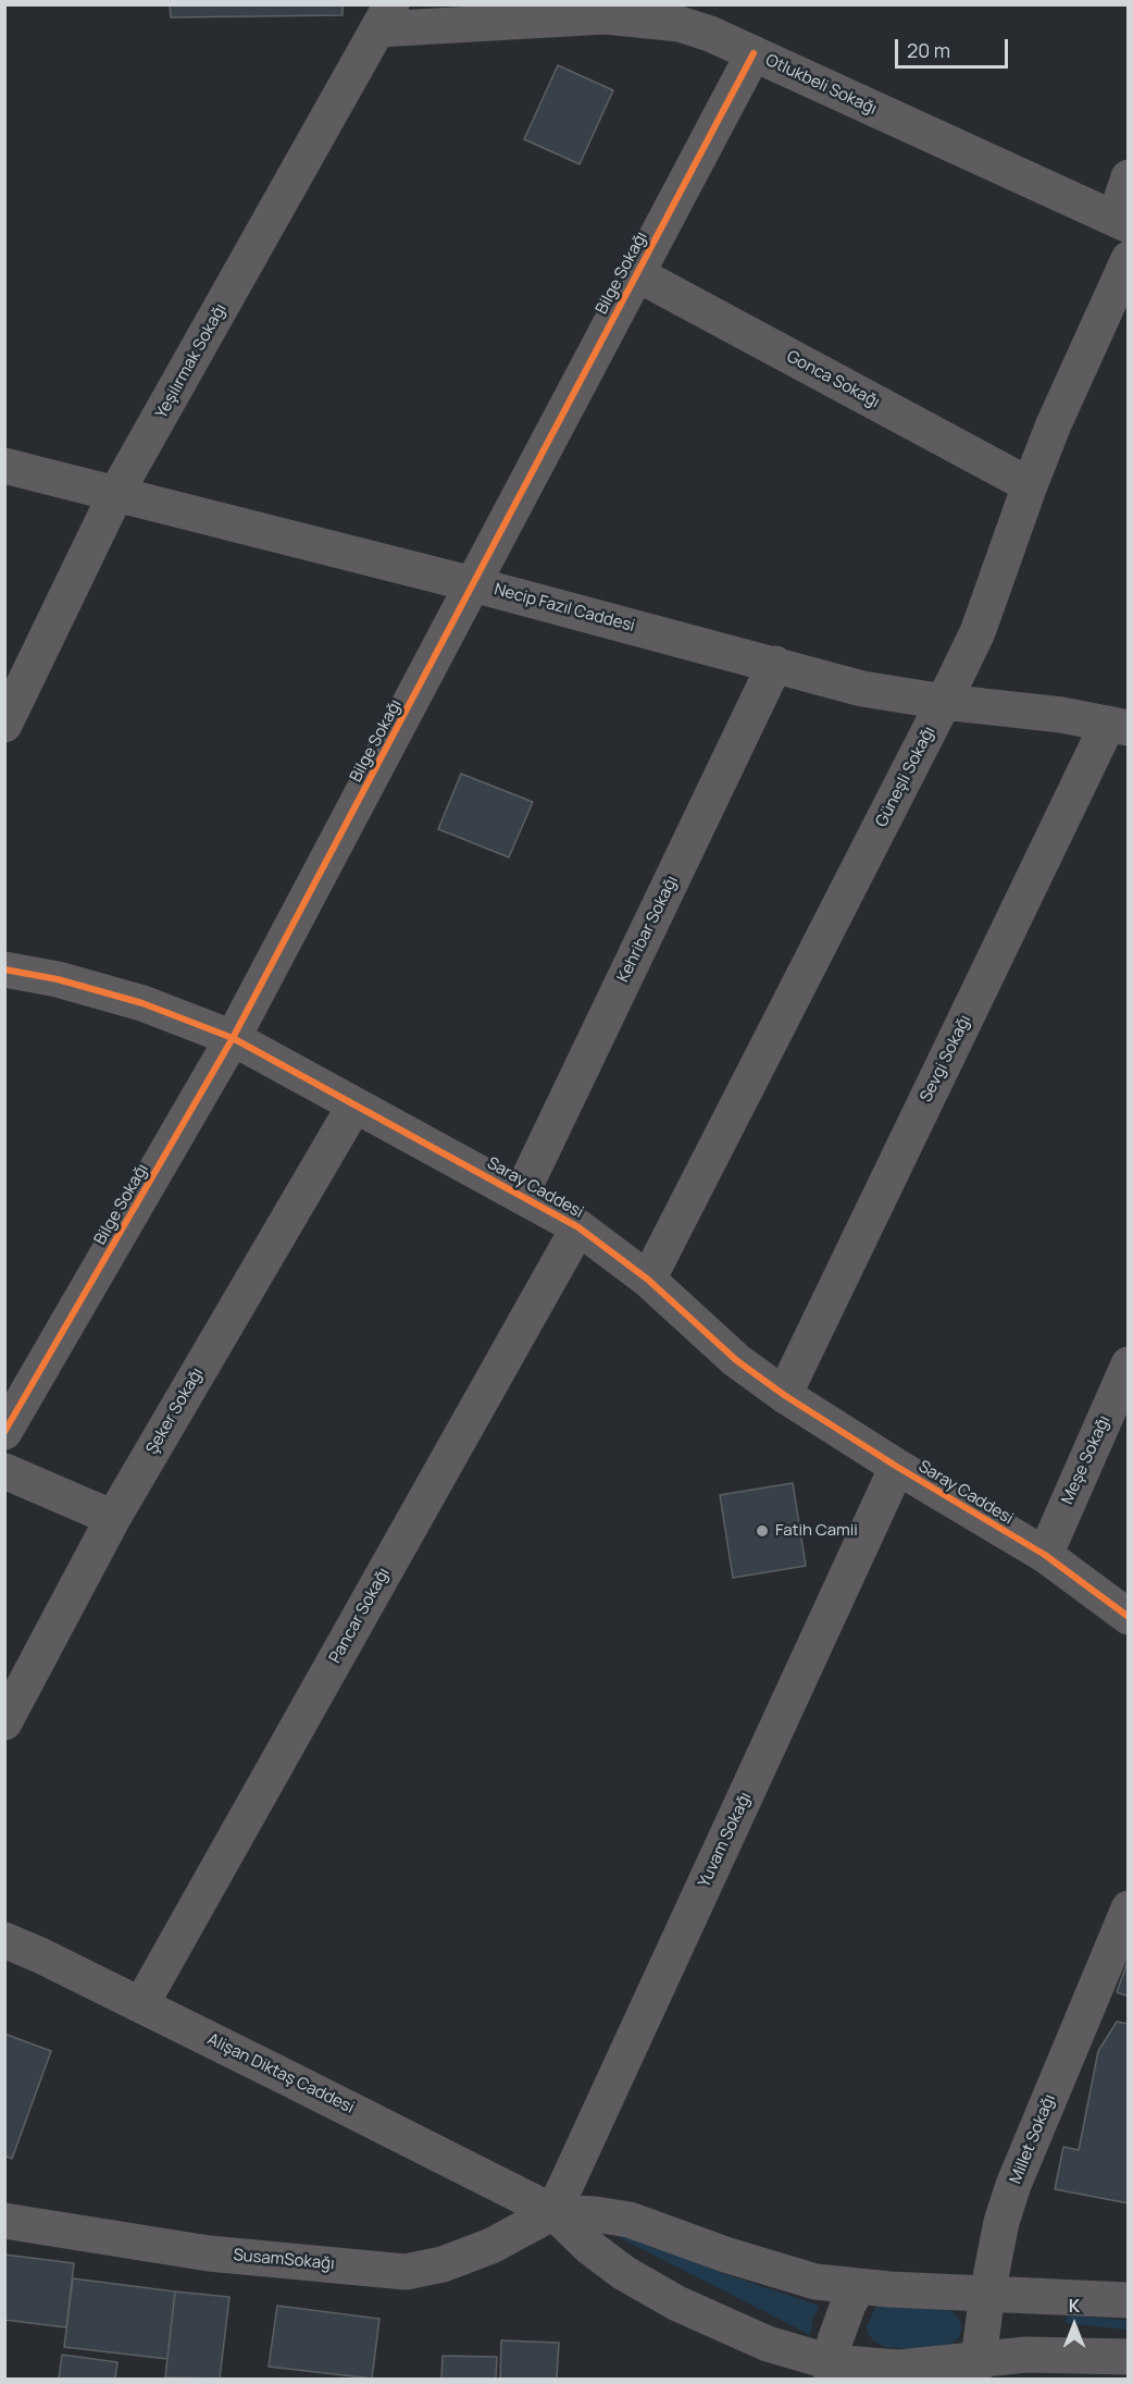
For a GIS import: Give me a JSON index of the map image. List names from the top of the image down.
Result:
{
  "streets": {
    "street": [
      "Otlukbeli Sokağı",
      "Bilge Sokağı",
      "Yeşilırmak Sokağı",
      "Gonca Sokağı",
      "Necip Fazıl Caddesi",
      "Güneşli Sokağı",
      "Kehribar Sokağı",
      "Sevgi Sokağı",
      "Saray Caddesi",
      "Şeker Sokağı",
      "Meşe Sokağı",
      "Pancar Sokağı",
      "Yuvam Sokağı",
      "Alişan Diktaş Caddesi",
      "Millet Sokağı",
      "SusamSokağı"
    ]
  },
  "crossings": [
    ["Otlukbeli Sokağı", "Bilge Sokağı"],
    ["Otlukbeli Sokağı", "Yeşilırmak Sokağı"],
    ["Bilge Sokağı", "Gonca Sokağı"],
    ["Bilge Sokağı", "Necip Fazıl Caddesi"],
    ["Bilge Sokağı", "Saray Caddesi"],
    ["Yeşilırmak Sokağı", "Necip Fazıl Caddesi"],
    ["Gonca Sokağı", "Güneşli Sokağı"],
    ["Necip Fazıl Caddesi", "Güneşli Sokağı"],
    ["Necip Fazıl Caddesi", "Kehribar Sokağı"],
    ["Necip Fazıl Caddesi", "Sevgi Sokağı"],
    ["Güneşli Sokağı", "Saray Caddesi"],
    ["Kehribar Sokağı", "Saray Caddesi"],
    ["Sevgi Sokağı", "Saray Caddesi"],
    ["Saray Caddesi", "Şeker Sokağı"],
    ["Saray Caddesi", "Meşe Sokağı"],
    ["Saray Caddesi", "Pancar Sokağı"],
    ["Saray Caddesi", "Yuvam Sokağı"],
    ["Pancar Sokağı", "Alişan Diktaş Caddesi"],
    ["Yuvam Sokağı", "Alişan Diktaş Caddesi"],
    ["Yuvam Sokağı", "SusamSokağı"],
    ["Alişan Diktaş Caddesi", "Millet Sokağı"],
    ["Alişan Diktaş Caddesi", "SusamSokağı"]
  ],
  "places": ["Fatih Camii"],
  "scale_bar": "20 m",
  "north": "top"
}
